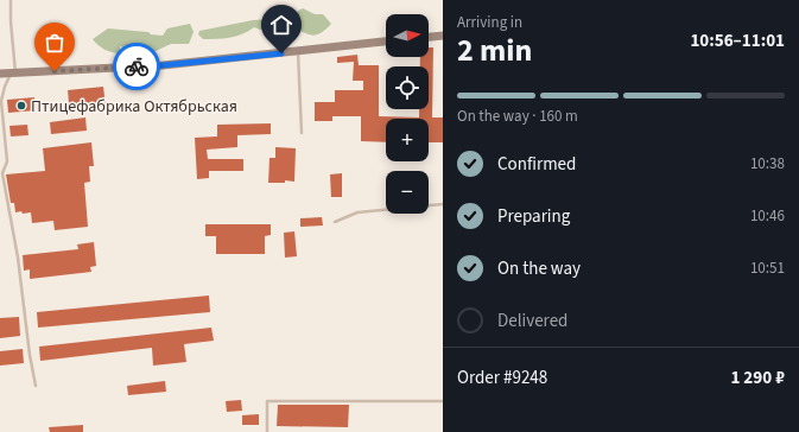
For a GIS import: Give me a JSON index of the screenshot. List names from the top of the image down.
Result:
{
  "places": ["Птицефабрика Октябрьская"],
  "north": "right",
  "page": {
    "heading": ["2 min", "Arriving in", "10:56–11:01"],
    "panel": ["Order #9248", "1 290 ₽"],
    "map_buttons": ["+", "−"],
    "bar": "On the way · 160 m",
    "list": [
      ["Confirmed", "10:38"],
      ["Preparing", "10:46"],
      ["On the way", "10:51"],
      "Delivered"
    ]
  }
}
